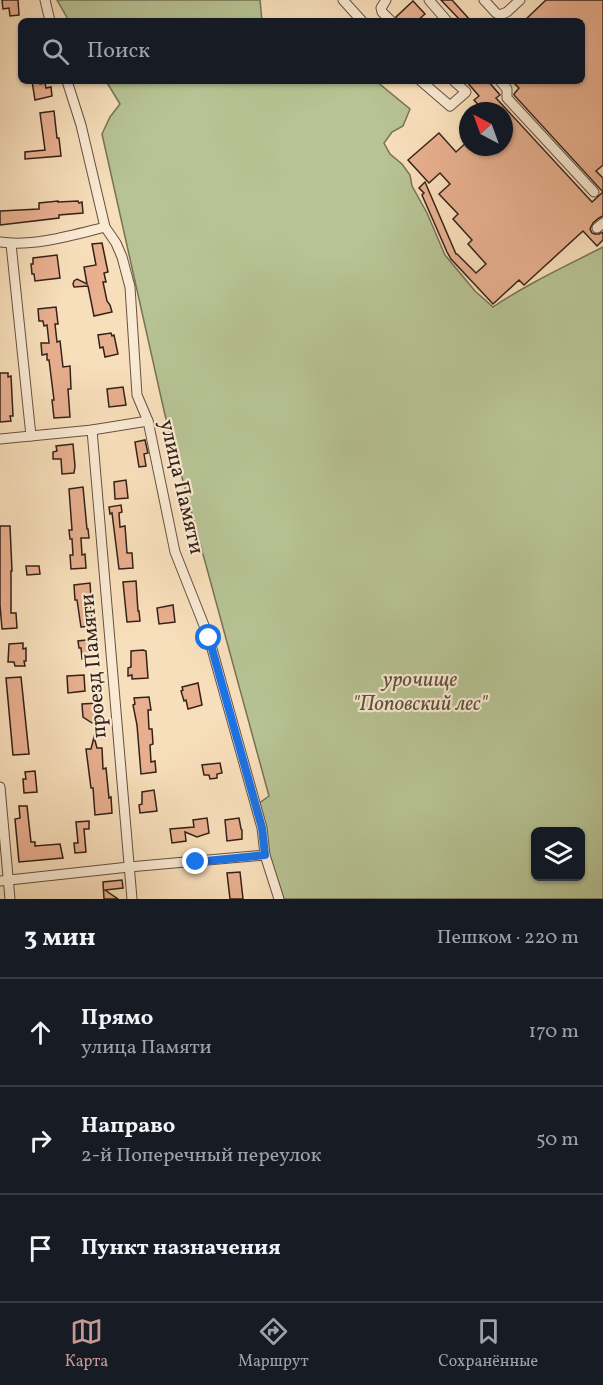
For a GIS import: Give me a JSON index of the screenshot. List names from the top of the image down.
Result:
{
  "streets": {
    "street": ["улица Памяти", "проезд Памяти"]
  },
  "parks": ["урочище \"Поповский лес\""],
  "north": "top left",
  "page": {
    "search": "Поиск",
    "heading": ["3 мин", "Пешком · 220 m"],
    "list": [
      ["Прямо", "улица Памяти", "170 m"],
      ["Направо", "2-й Поперечный переулок", "50 m"],
      "Пункт назначения"
    ],
    "nav": ["Карта", "Маршрут", "Сохранённые"]
  }
}
